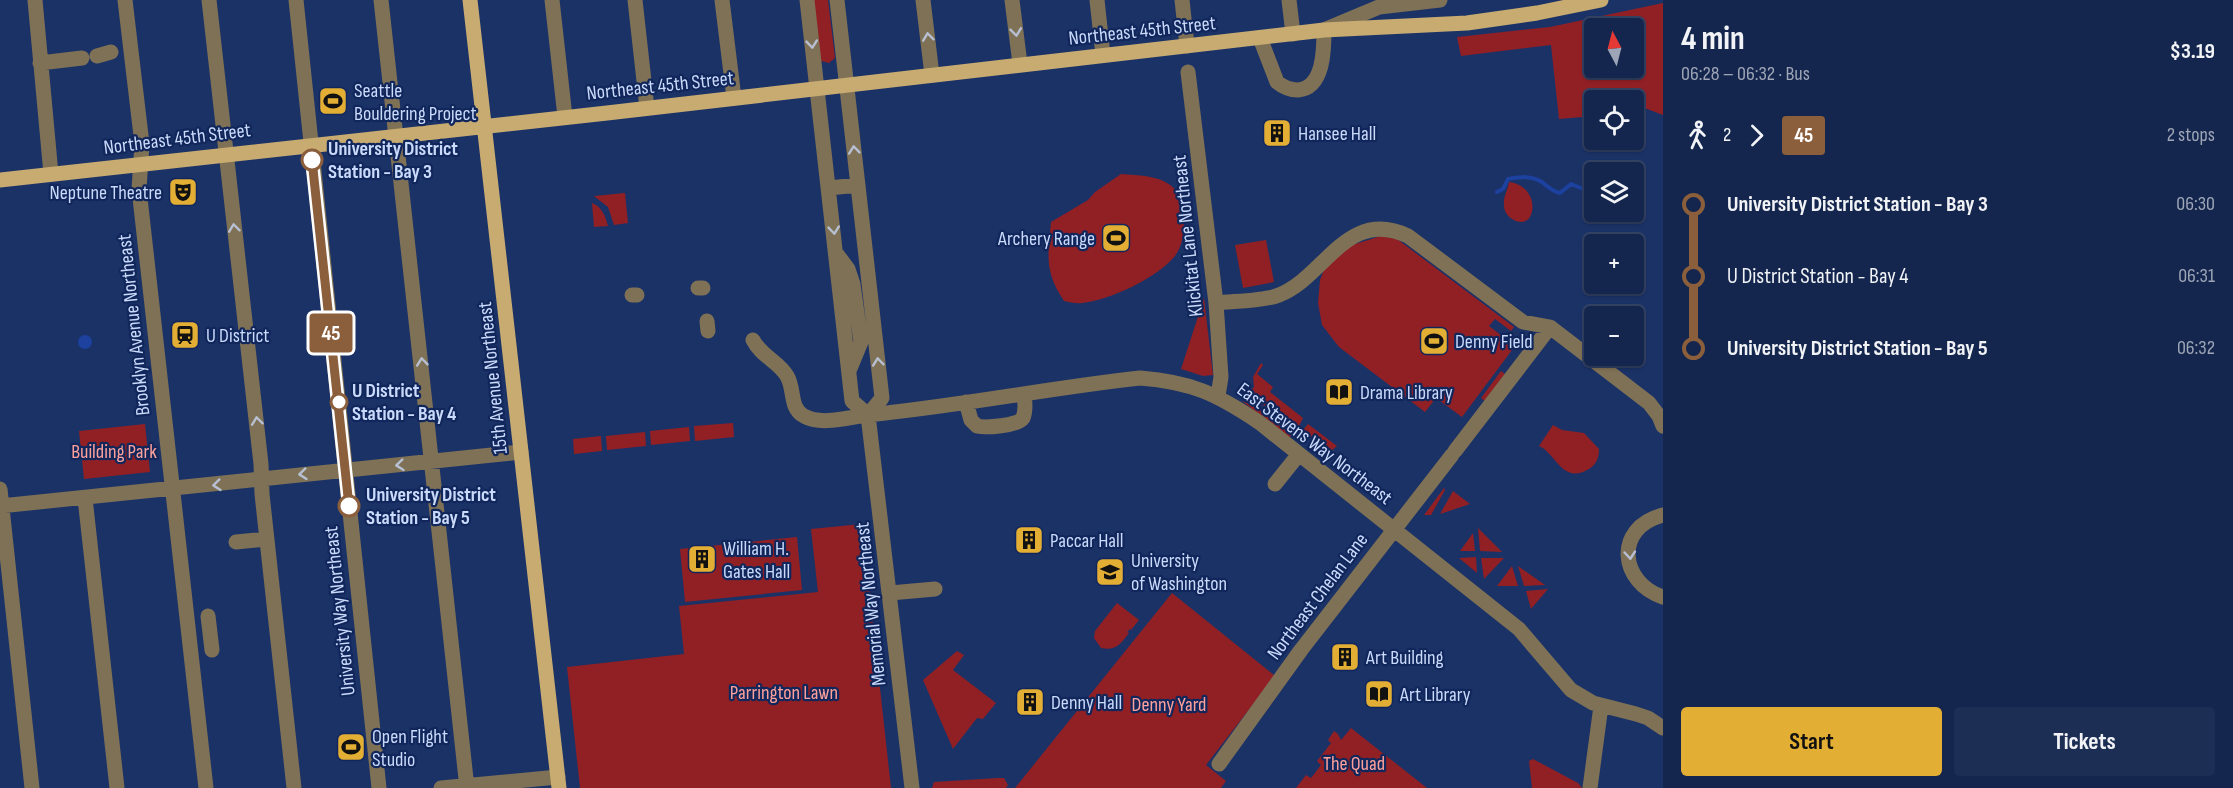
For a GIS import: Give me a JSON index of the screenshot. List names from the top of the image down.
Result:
{
  "streets": {
    "main road": ["Northeast 45th Street", "15th Avenue Northeast"],
    "street": [
      "Klickitat Lane Northeast",
      "Brooklyn Avenue Northeast",
      "East Stevens Way Northeast",
      "Northeast Chelan Lane",
      "Memorial Way Northeast",
      "University Way Northeast"
    ]
  },
  "crossings": [
    ["Northeast 45th Street", "Brooklyn Avenue Northeast"],
    ["Northeast 45th Street", "15th Avenue Northeast"],
    ["Northeast 45th Street", "University Way Northeast"],
    ["Klickitat Lane Northeast", "East Stevens Way Northeast"],
    ["East Stevens Way Northeast", "Northeast Chelan Lane"],
    ["East Stevens Way Northeast", "Memorial Way Northeast"]
  ],
  "parks": [
    "Building Park",
    "Parrington Lawn",
    "Denny Yard",
    "The Quad"
  ],
  "places": {
    "sports": [
      "Seattle Bouldering Project",
      "Archery Range",
      "Denny Field",
      "Open Flight Studio"
    ],
    "building": [
      "Hansee Hall",
      "Paccar Hall",
      "William H. Gates Hall",
      "Art Building",
      "Denny Hall"
    ],
    "other": ["University District Station - Bay 3", "U District Station - Bay 4", "University District Station - Bay 5"],
    "theatre": ["Neptune Theatre"],
    "station": ["U District"],
    "library": ["Drama Library", "Art Library"],
    "school or university": ["University of Washington"]
  },
  "lines": ["bus line 45"],
  "north": "top",
  "page": {
    "on_map": "45",
    "heading": ["4 min", "06:28 – 06:32 · Bus", "$3.19"],
    "map_buttons": ["+", "−"],
    "legs": ["2", "45", "2 stops"],
    "list": [
      {
        "name": "University District Station - Bay 3",
        "value": "06:30"
      },
      {
        "name": "U District Station - Bay 4",
        "value": "06:31"
      },
      {
        "name": "University District Station - Bay 5",
        "value": "06:32"
      }
    ],
    "buttons": ["Start", "Tickets"]
  }
}
